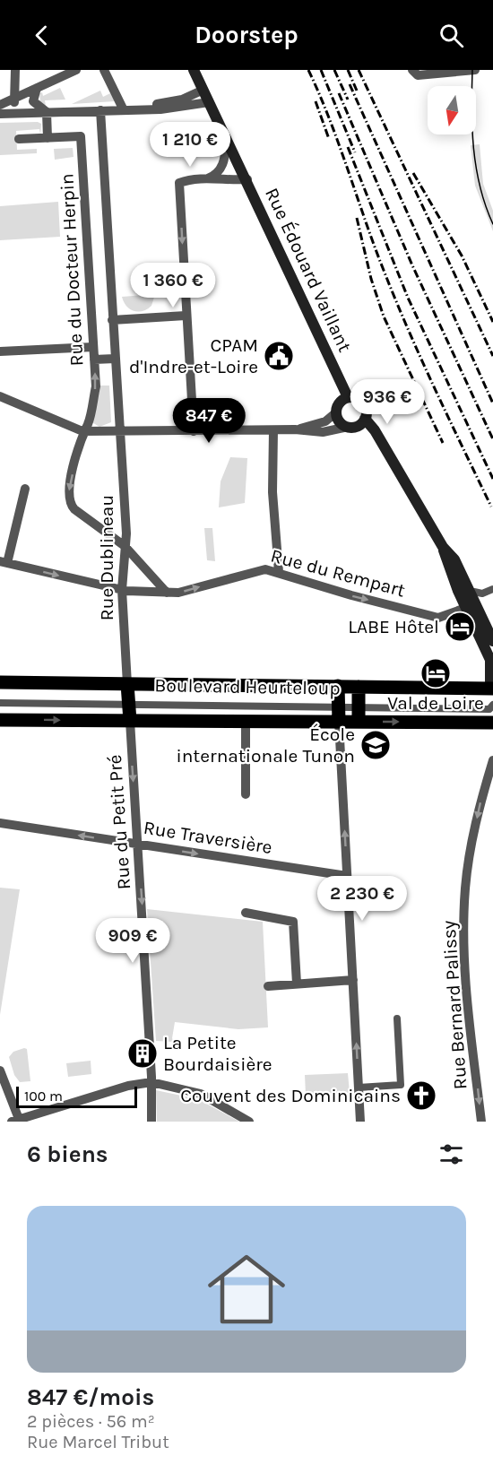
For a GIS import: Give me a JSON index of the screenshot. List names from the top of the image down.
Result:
{
  "streets": {
    "main road": ["Rue Édouard Vaillant", "Boulevard Heurteloup"],
    "street": [
      "Rue du Docteur Herpin",
      "Rue Dublineau",
      "Rue du Rempart",
      "Rue du Petit Pré",
      "Rue Traversière",
      "Rue Bernard Palissy"
    ]
  },
  "crossings": [
    ["Rue du Docteur Herpin", "Rue Dublineau"],
    ["Rue Dublineau", "Rue du Rempart"],
    ["Rue Dublineau", "Boulevard Heurteloup"],
    ["Boulevard Heurteloup", "Rue du Petit Pré"],
    ["Rue du Petit Pré", "Rue Traversière"]
  ],
  "one_way": ["Rue du Rempart", "Rue du Petit Pré", "Rue Bernard Palissy"],
  "places": {
    "public building": ["CPAM d'Indre-et-Loire"],
    "hotel": ["LABE Hôtel", "Val de Loire"],
    "school or university": ["École internationale Tunon"],
    "building": ["La Petite Bourdaisière"],
    "church": ["Couvent des Dominicains"]
  },
  "scale_bar": "100 m",
  "north": "bottom",
  "page": {
    "header": "Doorstep",
    "price": [
      "1 210 €",
      "1 360 €",
      "936 €",
      "847 €",
      "2 230 €",
      "909 €"
    ],
    "scale": "100 m",
    "heading": "6 biens",
    "list": [
      {
        "name": "847 €/mois",
        "note": "2 pièces · 56 m² · Rue Marcel Tribut"
      }
    ]
  }
}
